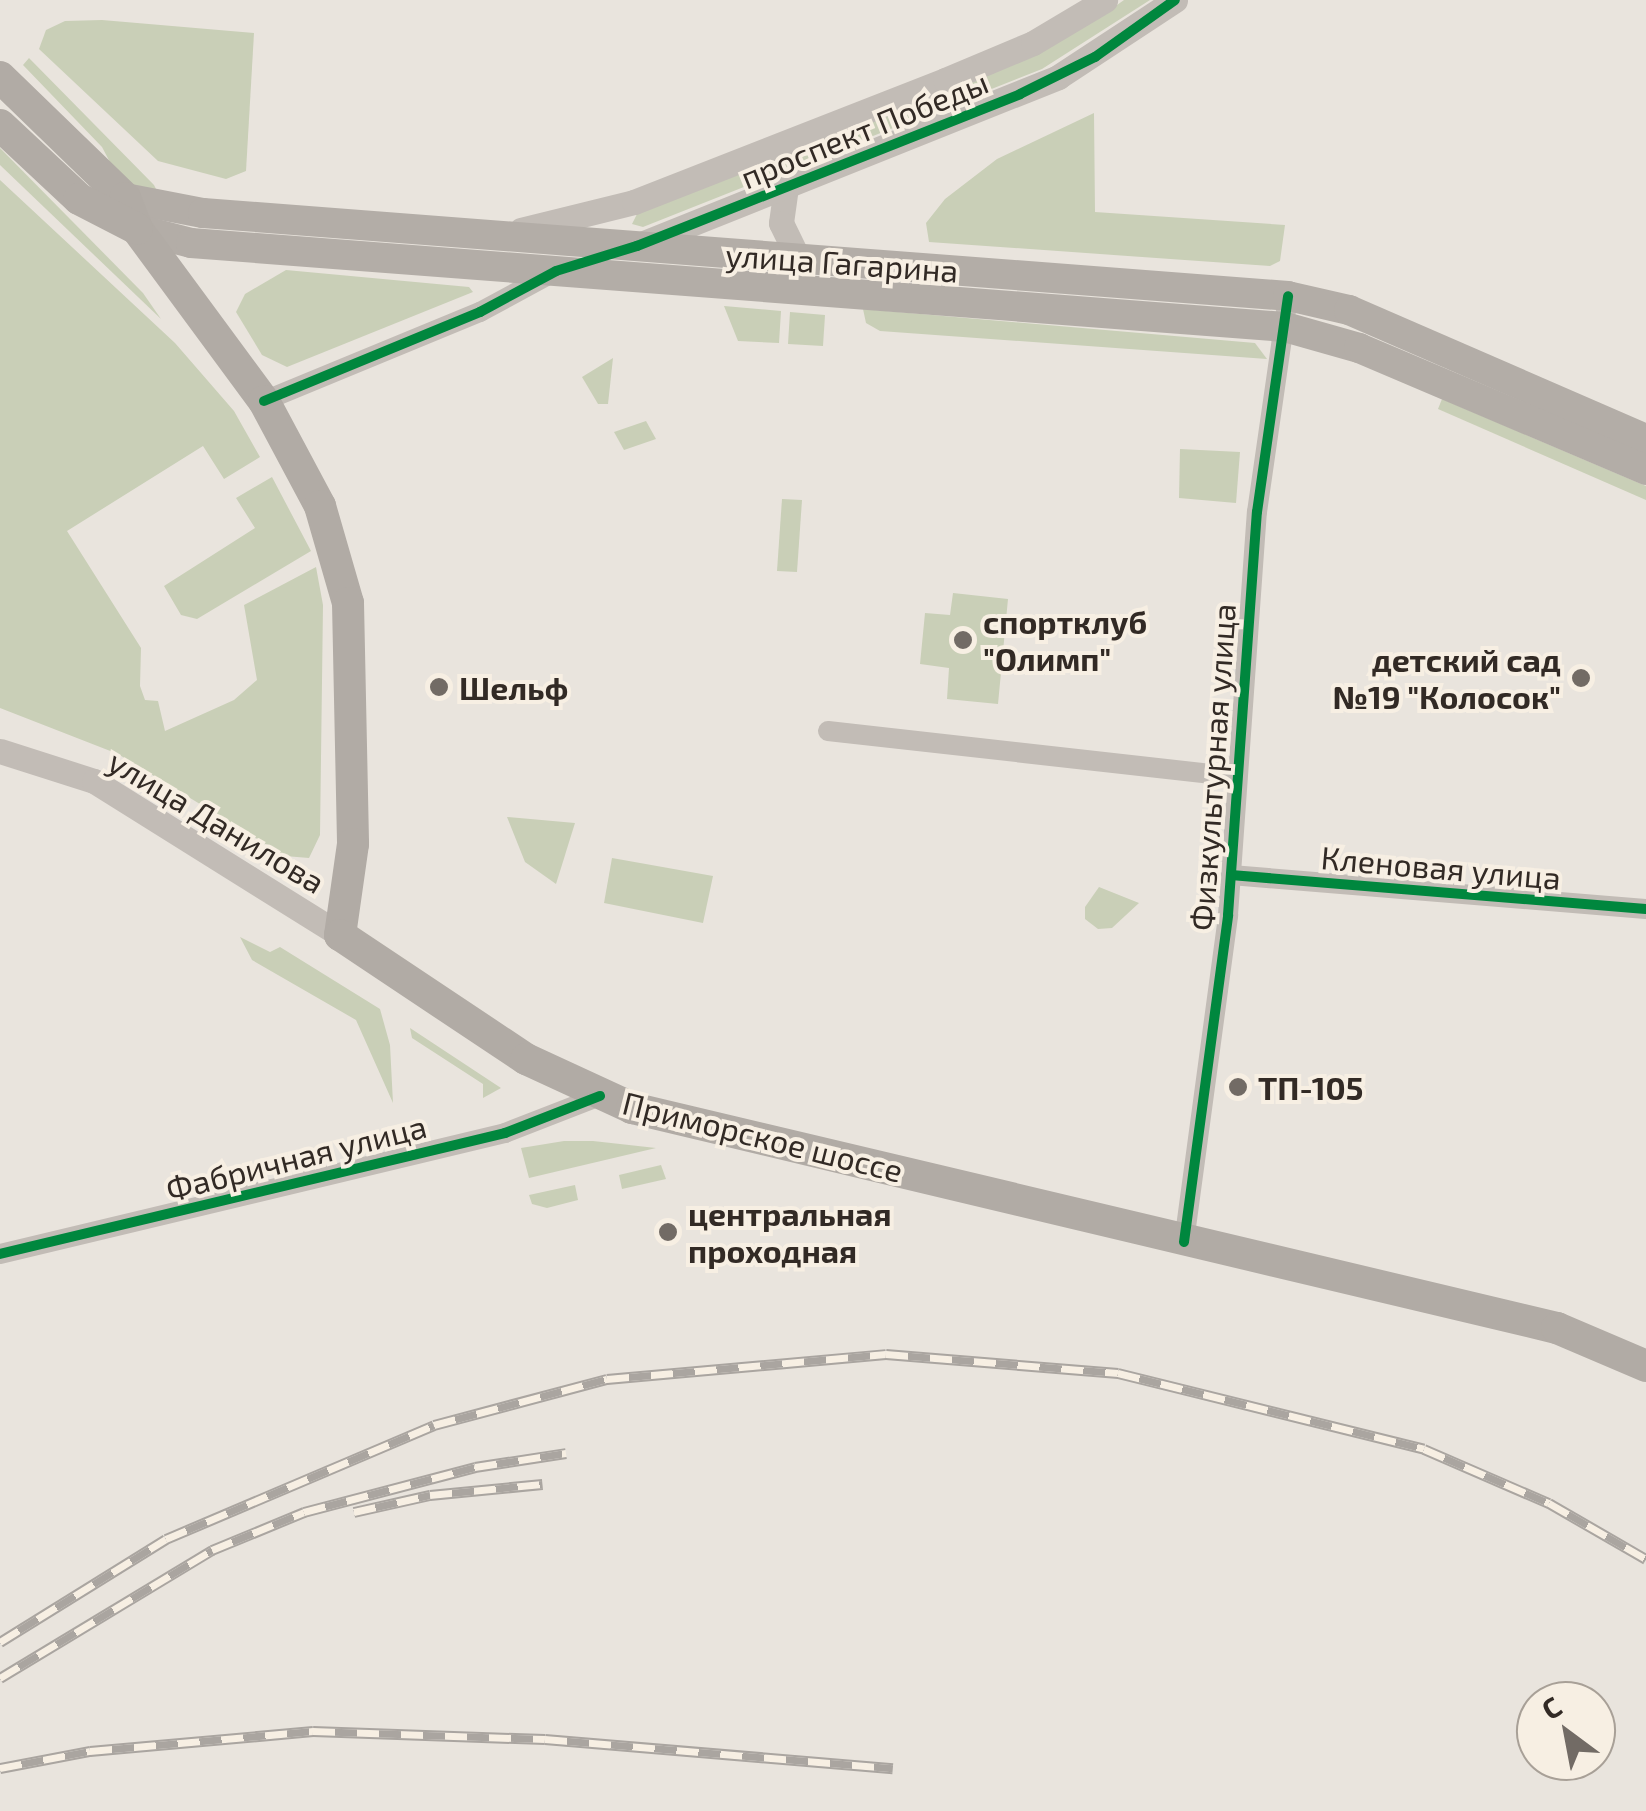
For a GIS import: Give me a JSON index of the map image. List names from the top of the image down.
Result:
{
  "streets": {
    "main road": ["улица Гагарина", "Приморское шоссе"],
    "street": [
      "проспект Победы",
      "Физкультурная улица",
      "улица Данилова",
      "Кленовая улица",
      "Фабричная улица"
    ]
  },
  "crossings": [
    ["проспект Победы", "улица Гагарина"],
    ["улица Гагарина", "Физкультурная улица"],
    ["Физкультурная улица", "Кленовая улица"],
    ["Физкультурная улица", "Приморское шоссе"],
    ["улица Данилова", "Приморское шоссе"],
    ["Приморское шоссе", "Фабричная улица"]
  ],
  "places": [
    "спортклуб \"Олимп\"",
    "детский сад №19 \"Колосок\"",
    "Шельф",
    "ТП-105",
    "центральная проходная"
  ],
  "north": "top left"
}
